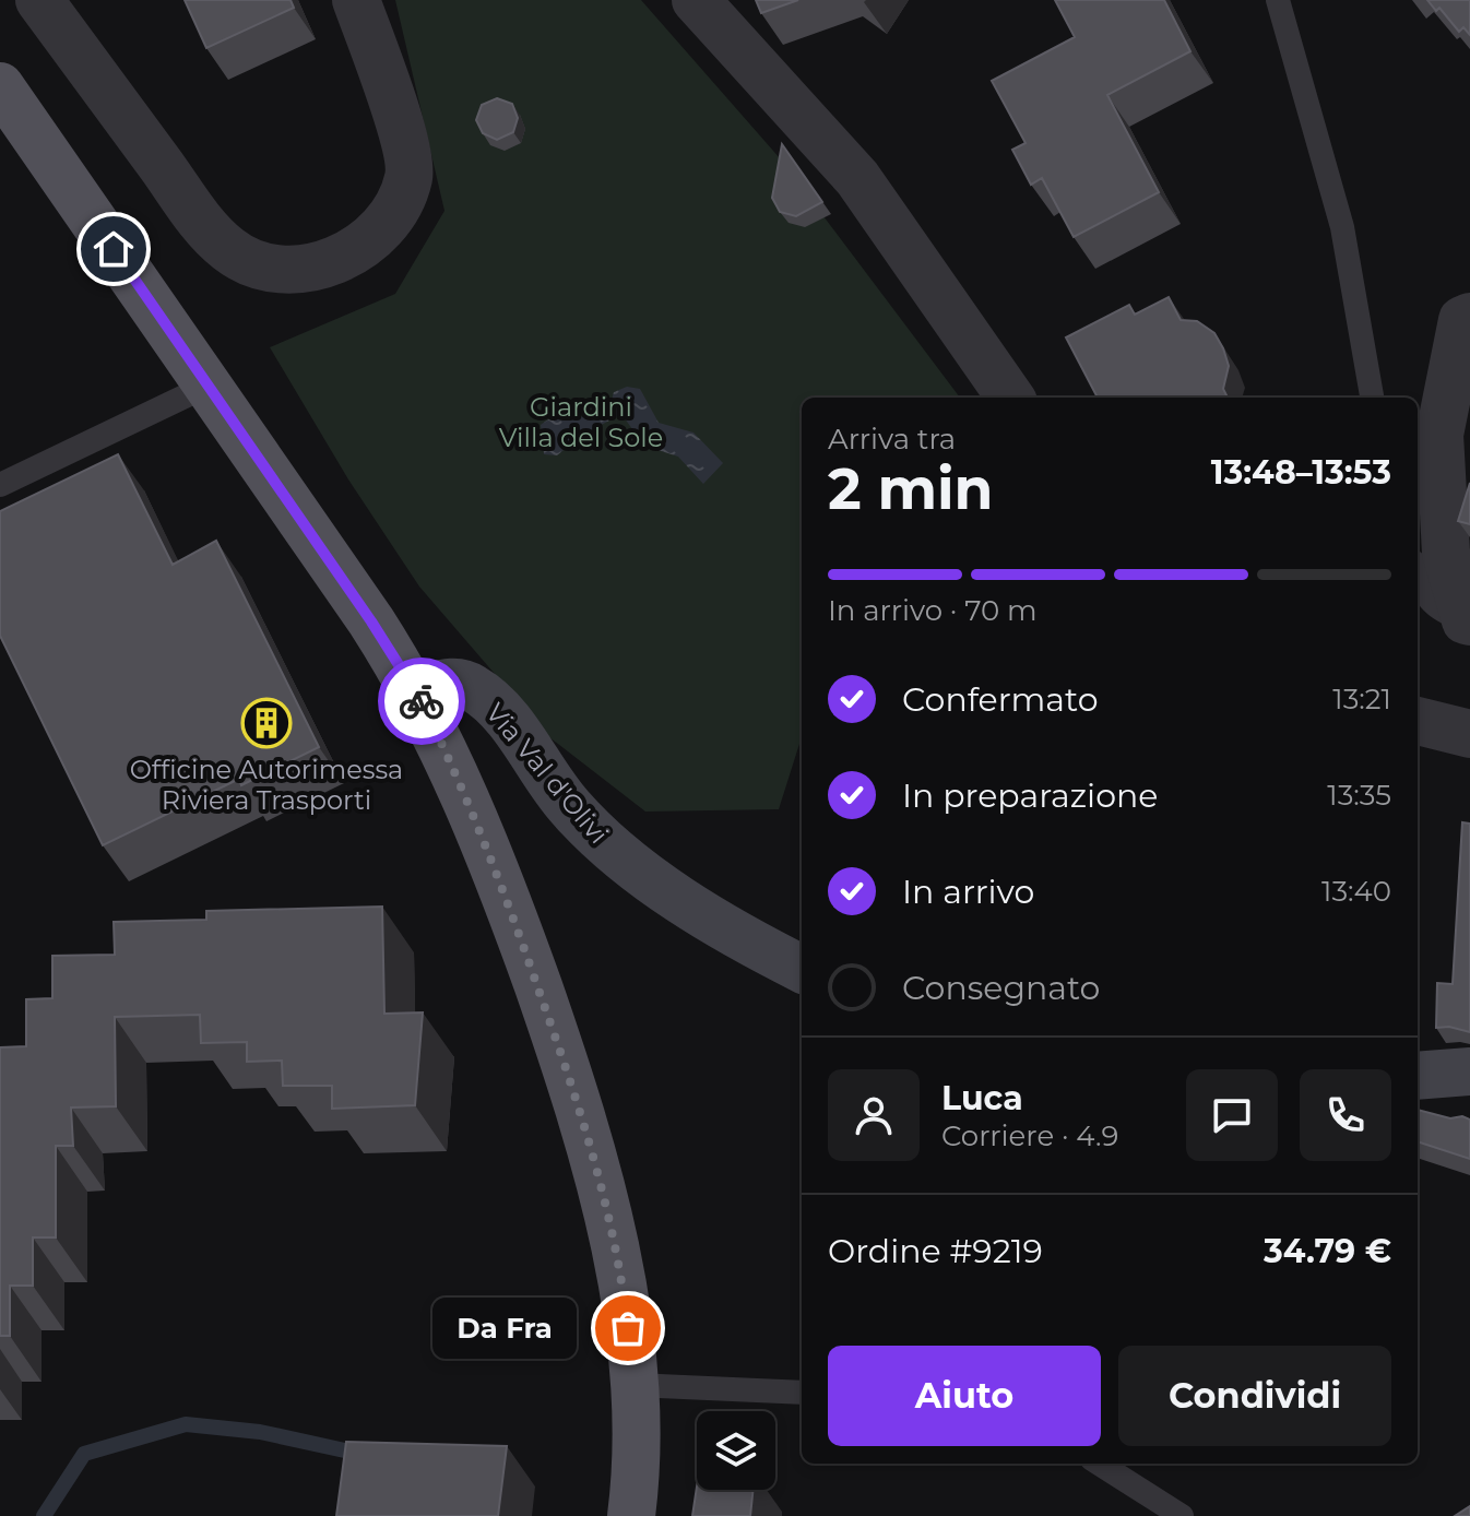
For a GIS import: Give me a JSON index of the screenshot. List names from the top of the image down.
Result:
{
  "streets": {
    "street": ["Via Val d'Olivi"]
  },
  "parks": ["Giardini Villa del Sole"],
  "places": {
    "building": ["Officine Autorimessa Riviera Trasporti"],
    "other": ["Da Fra"]
  },
  "page": {
    "heading": ["2 min", "Arriva tra", "13:48–13:53"],
    "panel": [
      "Luca",
      "Corriere · 4.9",
      "Ordine #9219",
      "34.79 €"
    ],
    "bar": "In arrivo · 70 m",
    "list": [
      ["Confermato", "13:21"],
      ["In preparazione", "13:35"],
      ["In arrivo", "13:40"],
      "Consegnato"
    ],
    "bubble": "Da Fra",
    "buttons": ["Aiuto", "Condividi"]
  }
}
